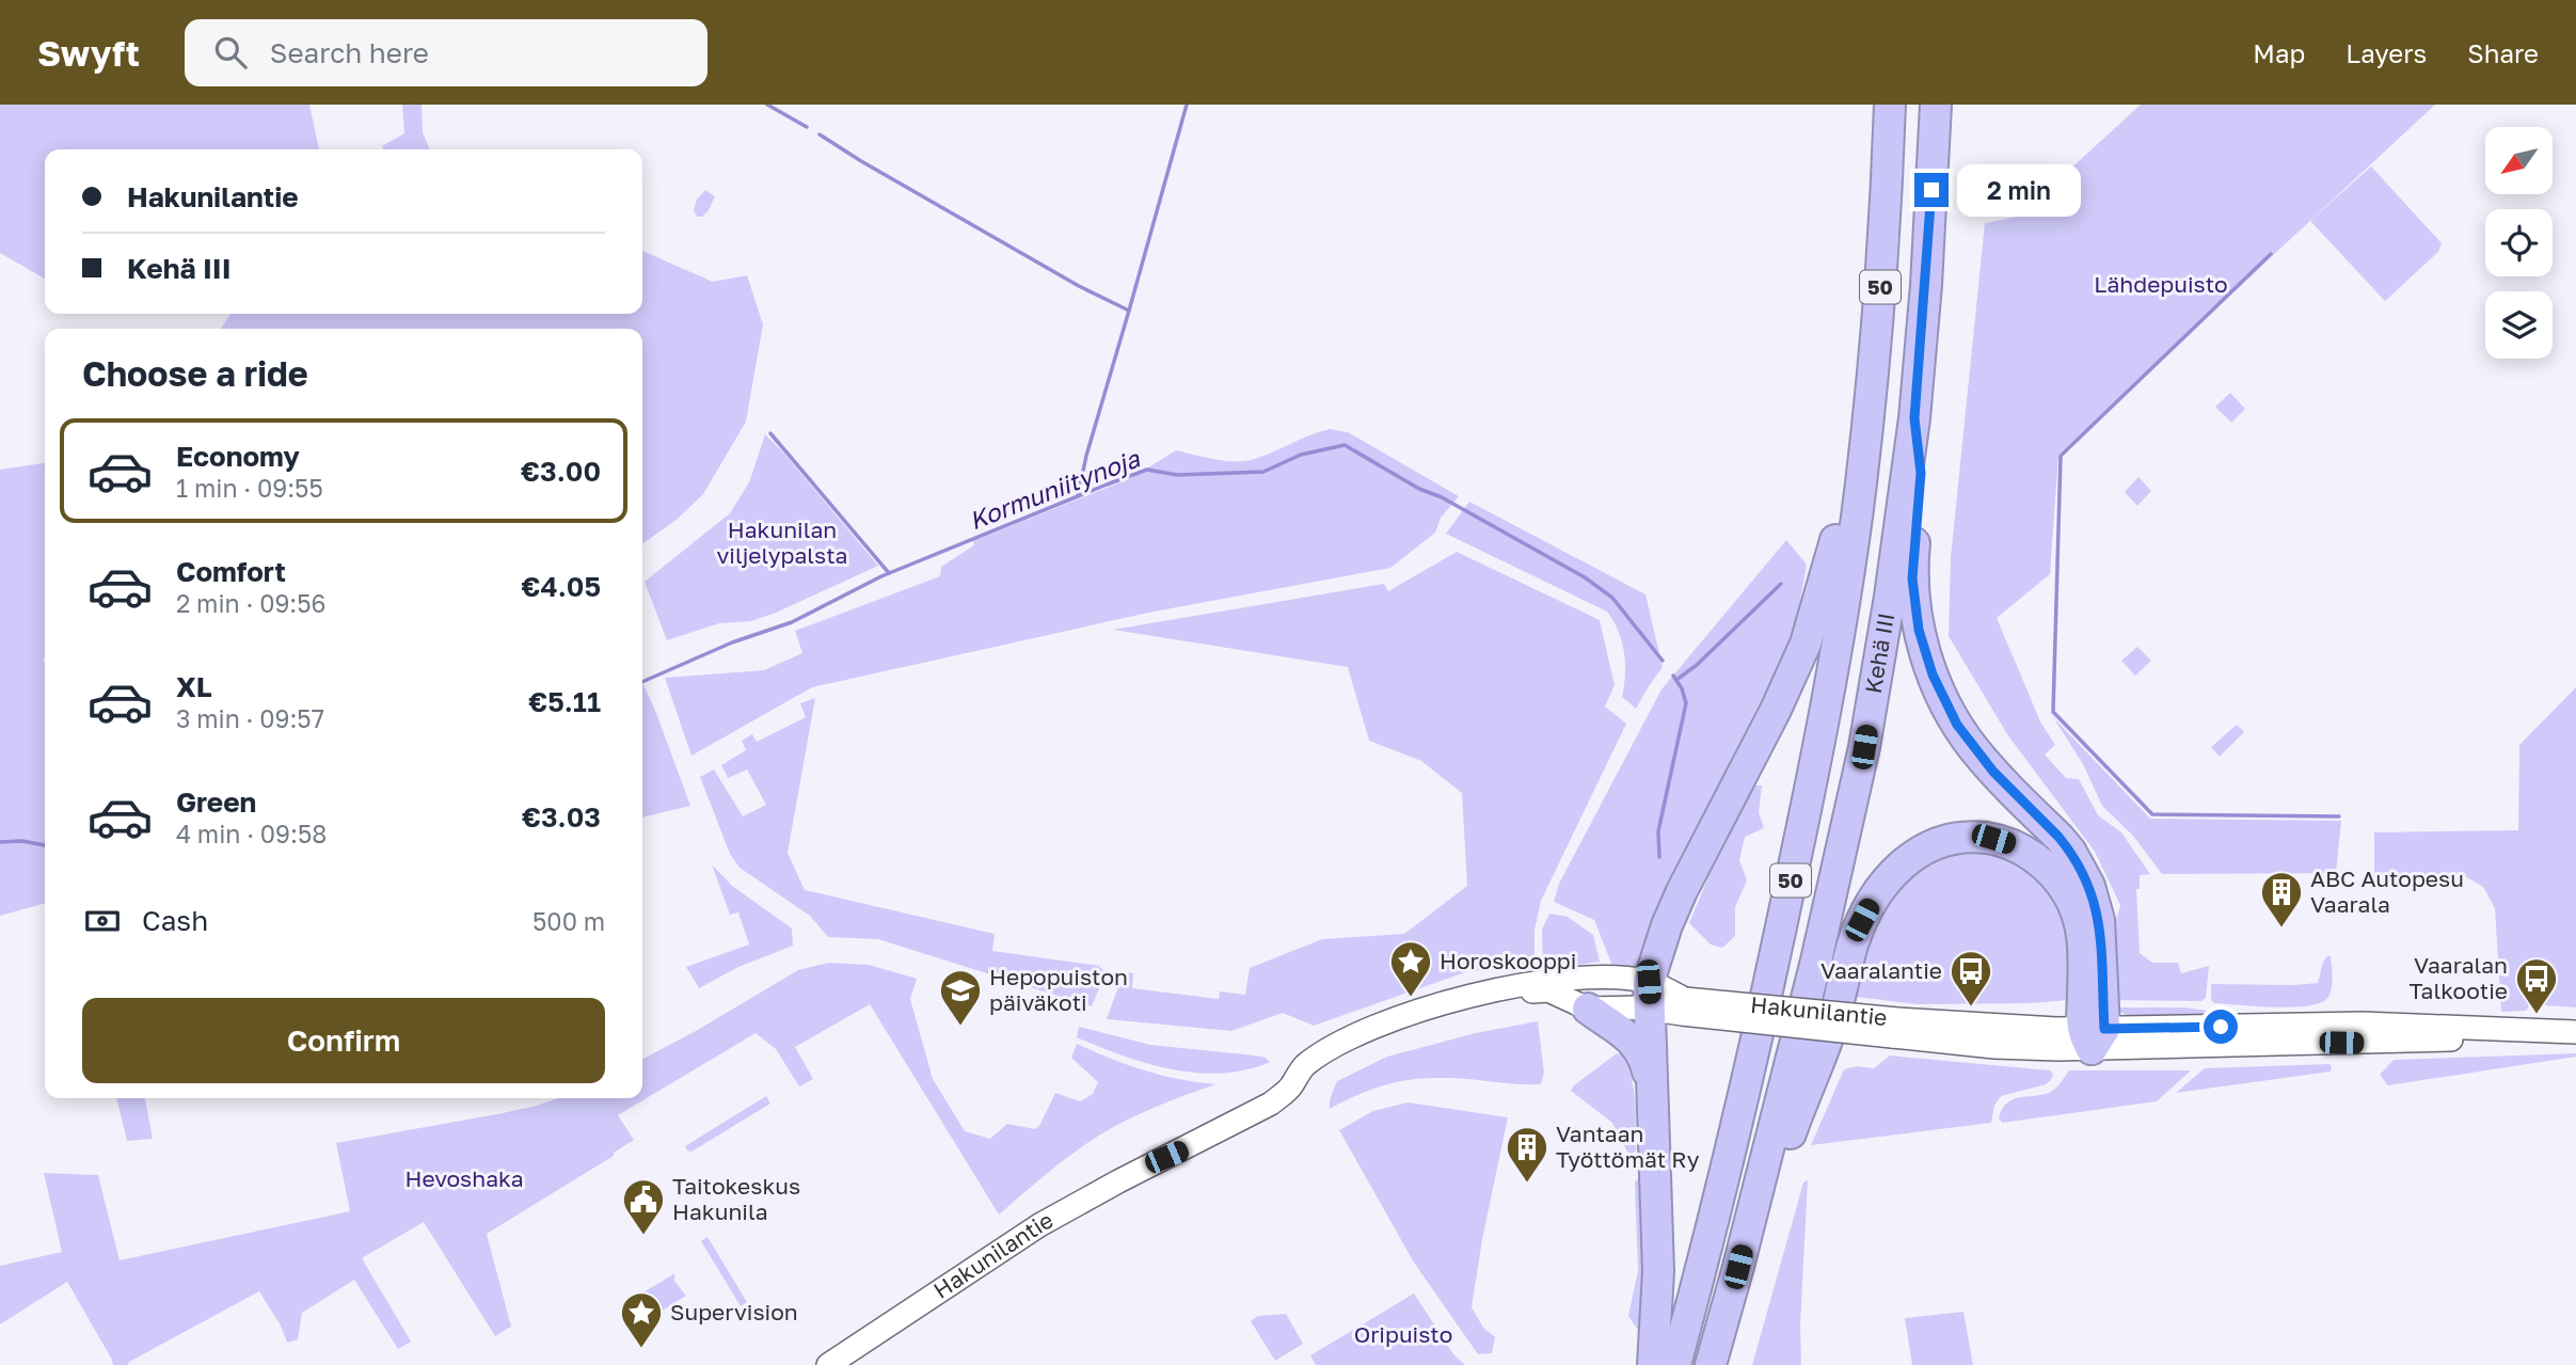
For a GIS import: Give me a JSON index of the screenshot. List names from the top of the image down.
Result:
{
  "streets": {
    "highway": ["50", "Kehä III"],
    "main road": ["Hakunilantie"]
  },
  "water": ["Kormuniitynoja"],
  "parks": [
    "Lähdepuisto",
    "Hakunilan viljelypalsta",
    "Hevoshaka",
    "Oripuisto"
  ],
  "places": {
    "building": ["ABC Autopesu Vaarala", "Vantaan Työttömät Ry"],
    "place": ["Horoskooppi", "Supervision"],
    "bus stop": ["Vaaralantie", "Vaaralan Talkootie"],
    "school or university": ["Hepopuiston päiväkoti"],
    "public building": ["Taitokeskus Hakunila"]
  },
  "north": "bottom left",
  "page": {
    "header": "Swyft",
    "search": "Search here",
    "nav": ["Map", "Layers", "Share"],
    "banner": ["Hakunilantie", "Kehä III"],
    "bubble": "2 min",
    "heading": "Choose a ride",
    "list": [
      {
        "name": "Economy",
        "note": "1 min · 09:55",
        "value": "€3.00"
      },
      {
        "name": "Comfort",
        "note": "2 min · 09:56",
        "value": "€4.05"
      },
      {
        "name": "XL",
        "note": "3 min · 09:57",
        "value": "€5.11"
      },
      {
        "name": "Green",
        "note": "4 min · 09:58",
        "value": "€3.03"
      }
    ],
    "pay": ["Cash", "500 m"],
    "buttons": "Confirm"
  }
}
